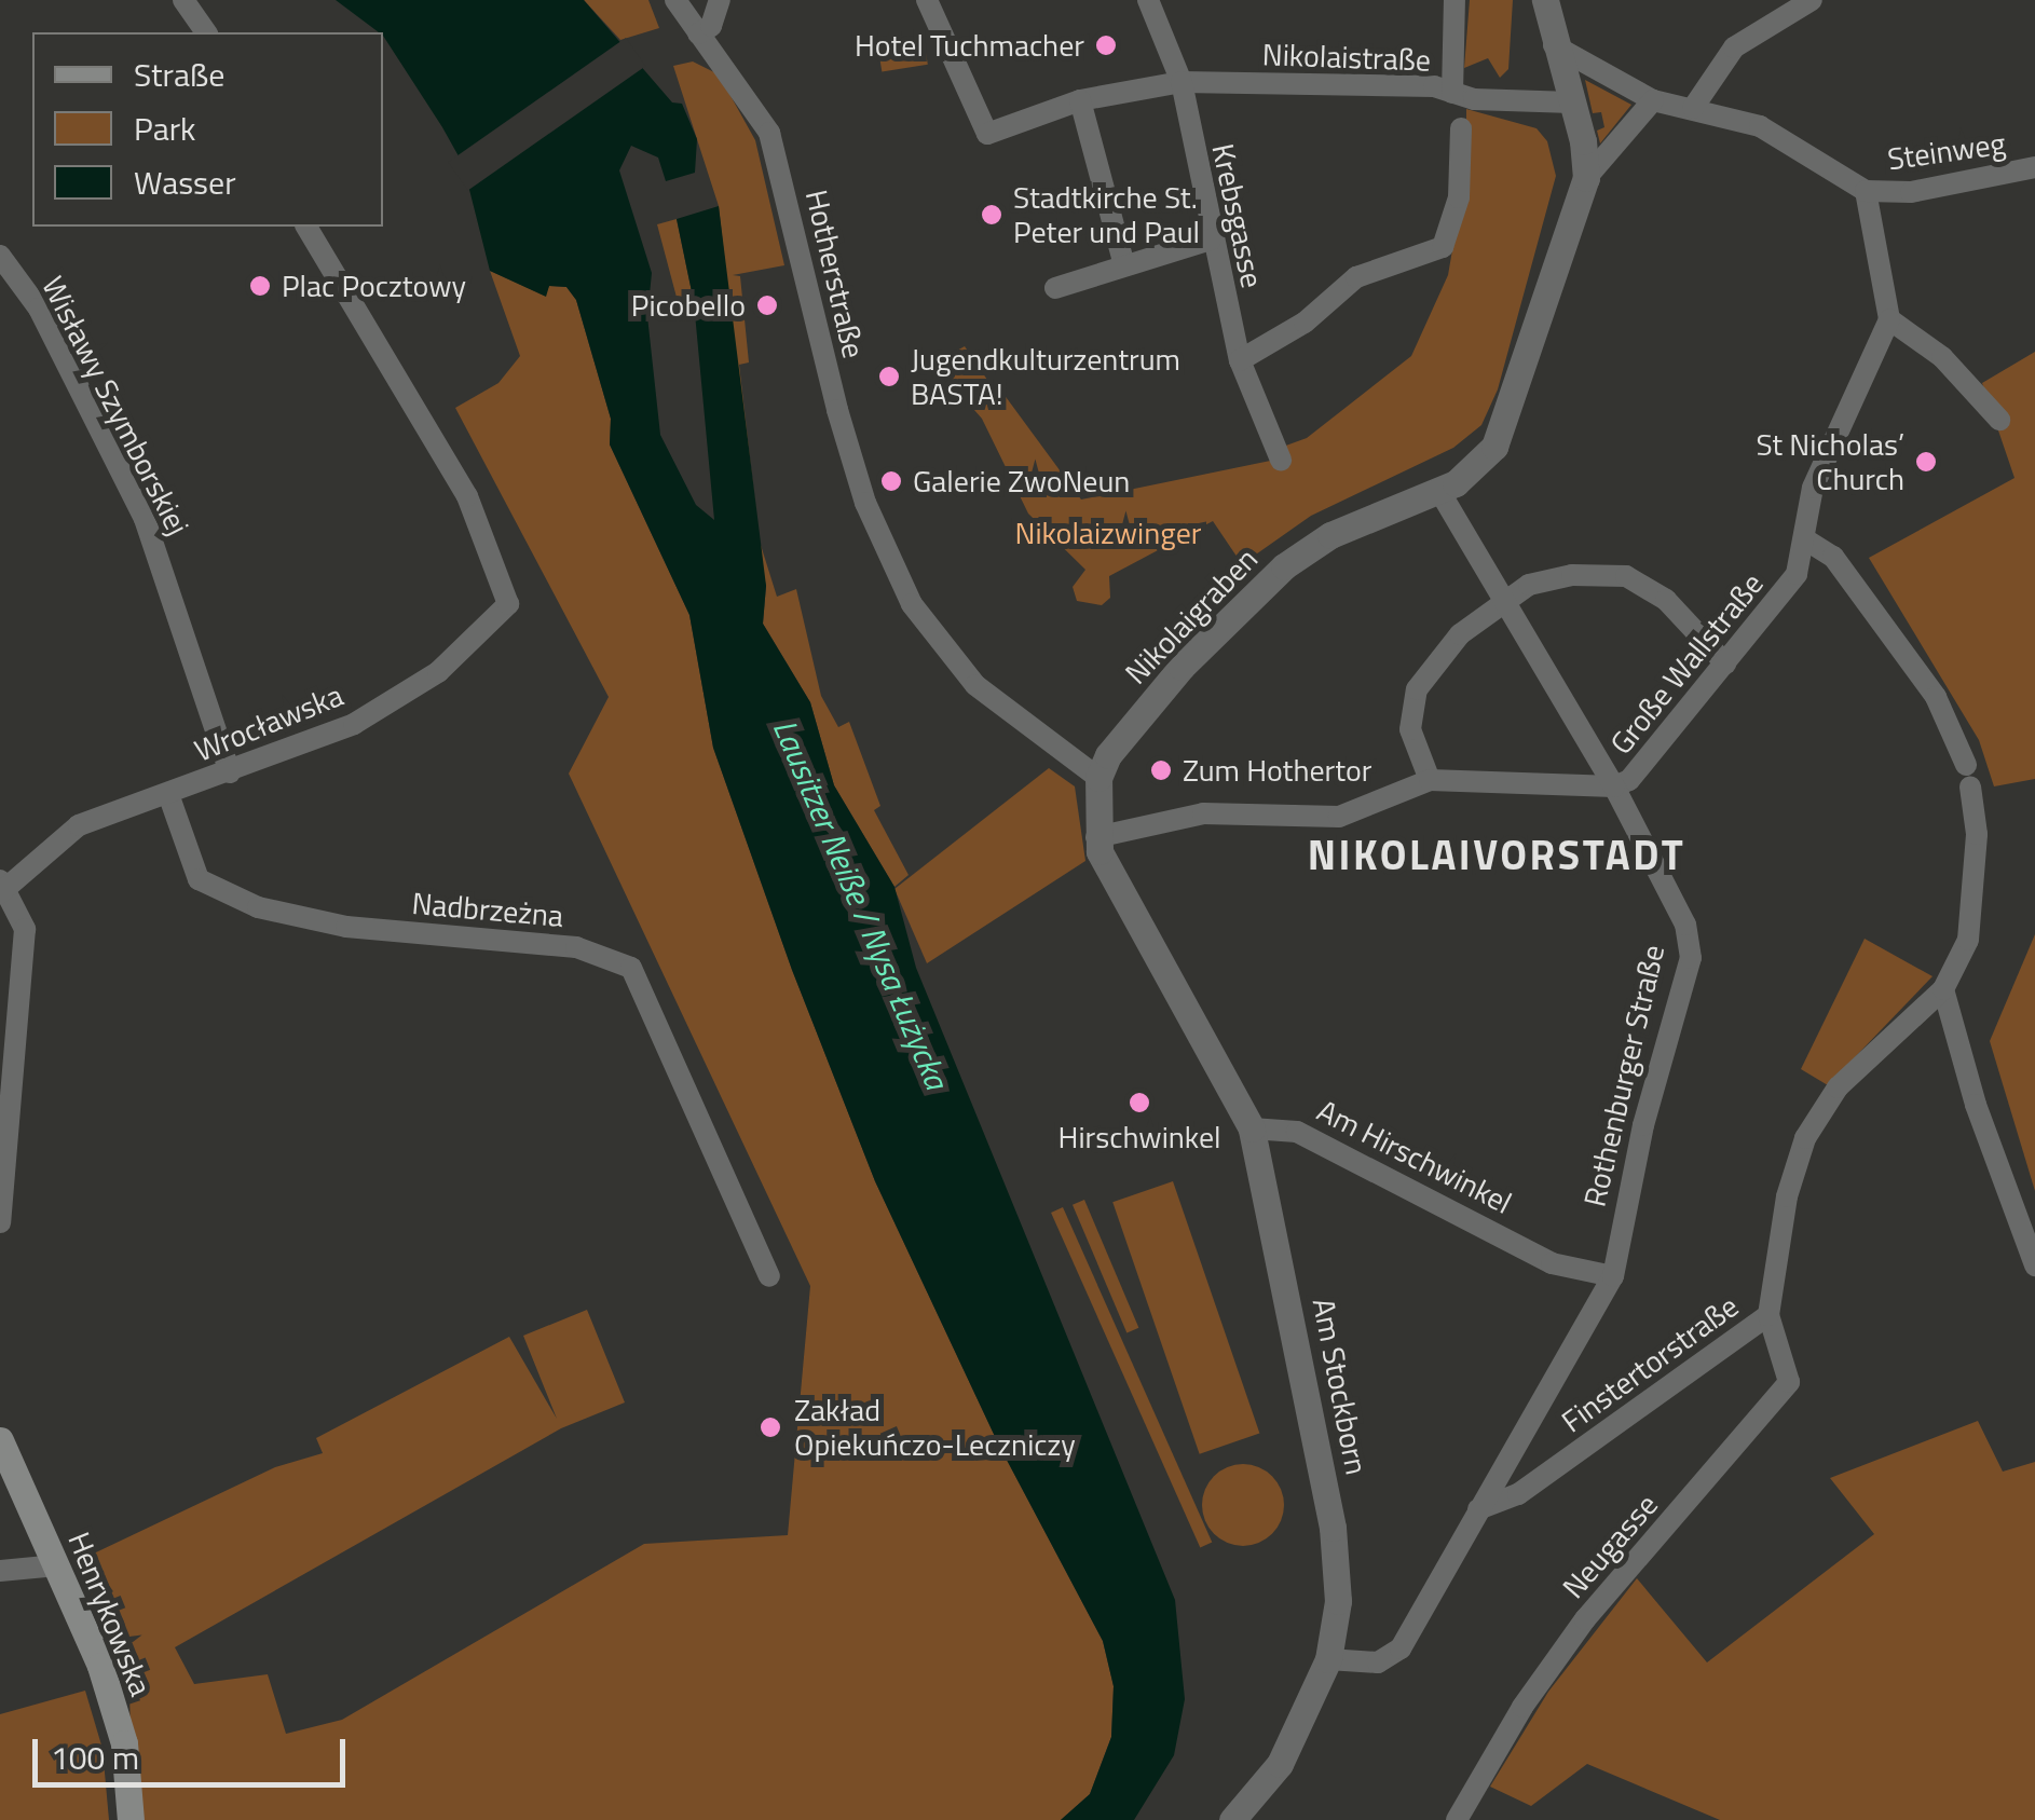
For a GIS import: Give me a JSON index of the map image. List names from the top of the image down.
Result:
{
  "streets": {
    "main road": ["Henrykowska"],
    "street": [
      "Nikolaistraße",
      "Steinweg",
      "Krebsgasse",
      "Hotherstraße",
      "Wisławy Szymborskiej",
      "Nikolaigraben",
      "Große Wallstraße",
      "Wrocławska",
      "Nadbrzeżna",
      "Rothenburger Straße",
      "Am Hirschwinkel",
      "Finstertorstraße",
      "Am Stockborn",
      "Neugasse"
    ]
  },
  "crossings": [
    ["Nikolaistraße", "Krebsgasse"],
    ["Nikolaistraße", "Nikolaigraben"],
    ["Hotherstraße", "Nikolaigraben"],
    ["Wisławy Szymborskiej", "Wrocławska"],
    ["Nikolaigraben", "Große Wallstraße"],
    ["Nikolaigraben", "Rothenburger Straße"],
    ["Große Wallstraße", "Rothenburger Straße"],
    ["Große Wallstraße", "Finstertorstraße"],
    ["Wrocławska", "Nadbrzeżna"],
    ["Rothenburger Straße", "Am Hirschwinkel"],
    ["Rothenburger Straße", "Finstertorstraße"],
    ["Am Hirschwinkel", "Am Stockborn"],
    ["Finstertorstraße", "Neugasse"]
  ],
  "districts": ["NIKOLAIVORSTADT"],
  "water": ["Lausitzer Neiße / Nysa Łużycka"],
  "parks": ["Nikolaizwinger"],
  "places": [
    "Hotel Tuchmacher",
    "Stadtkirche St. Peter und Paul",
    "Plac Pocztowy",
    "Picobello",
    "Jugendkulturzentrum BASTA!",
    "St Nicholas’ Church",
    "Galerie ZwoNeun",
    "Zum Hothertor",
    "Hirschwinkel",
    "Zakład Opiekuńczo-Leczniczy"
  ],
  "legend": ["Straße", "Park", "Wasser"],
  "scale_bar": "100 m"
}
